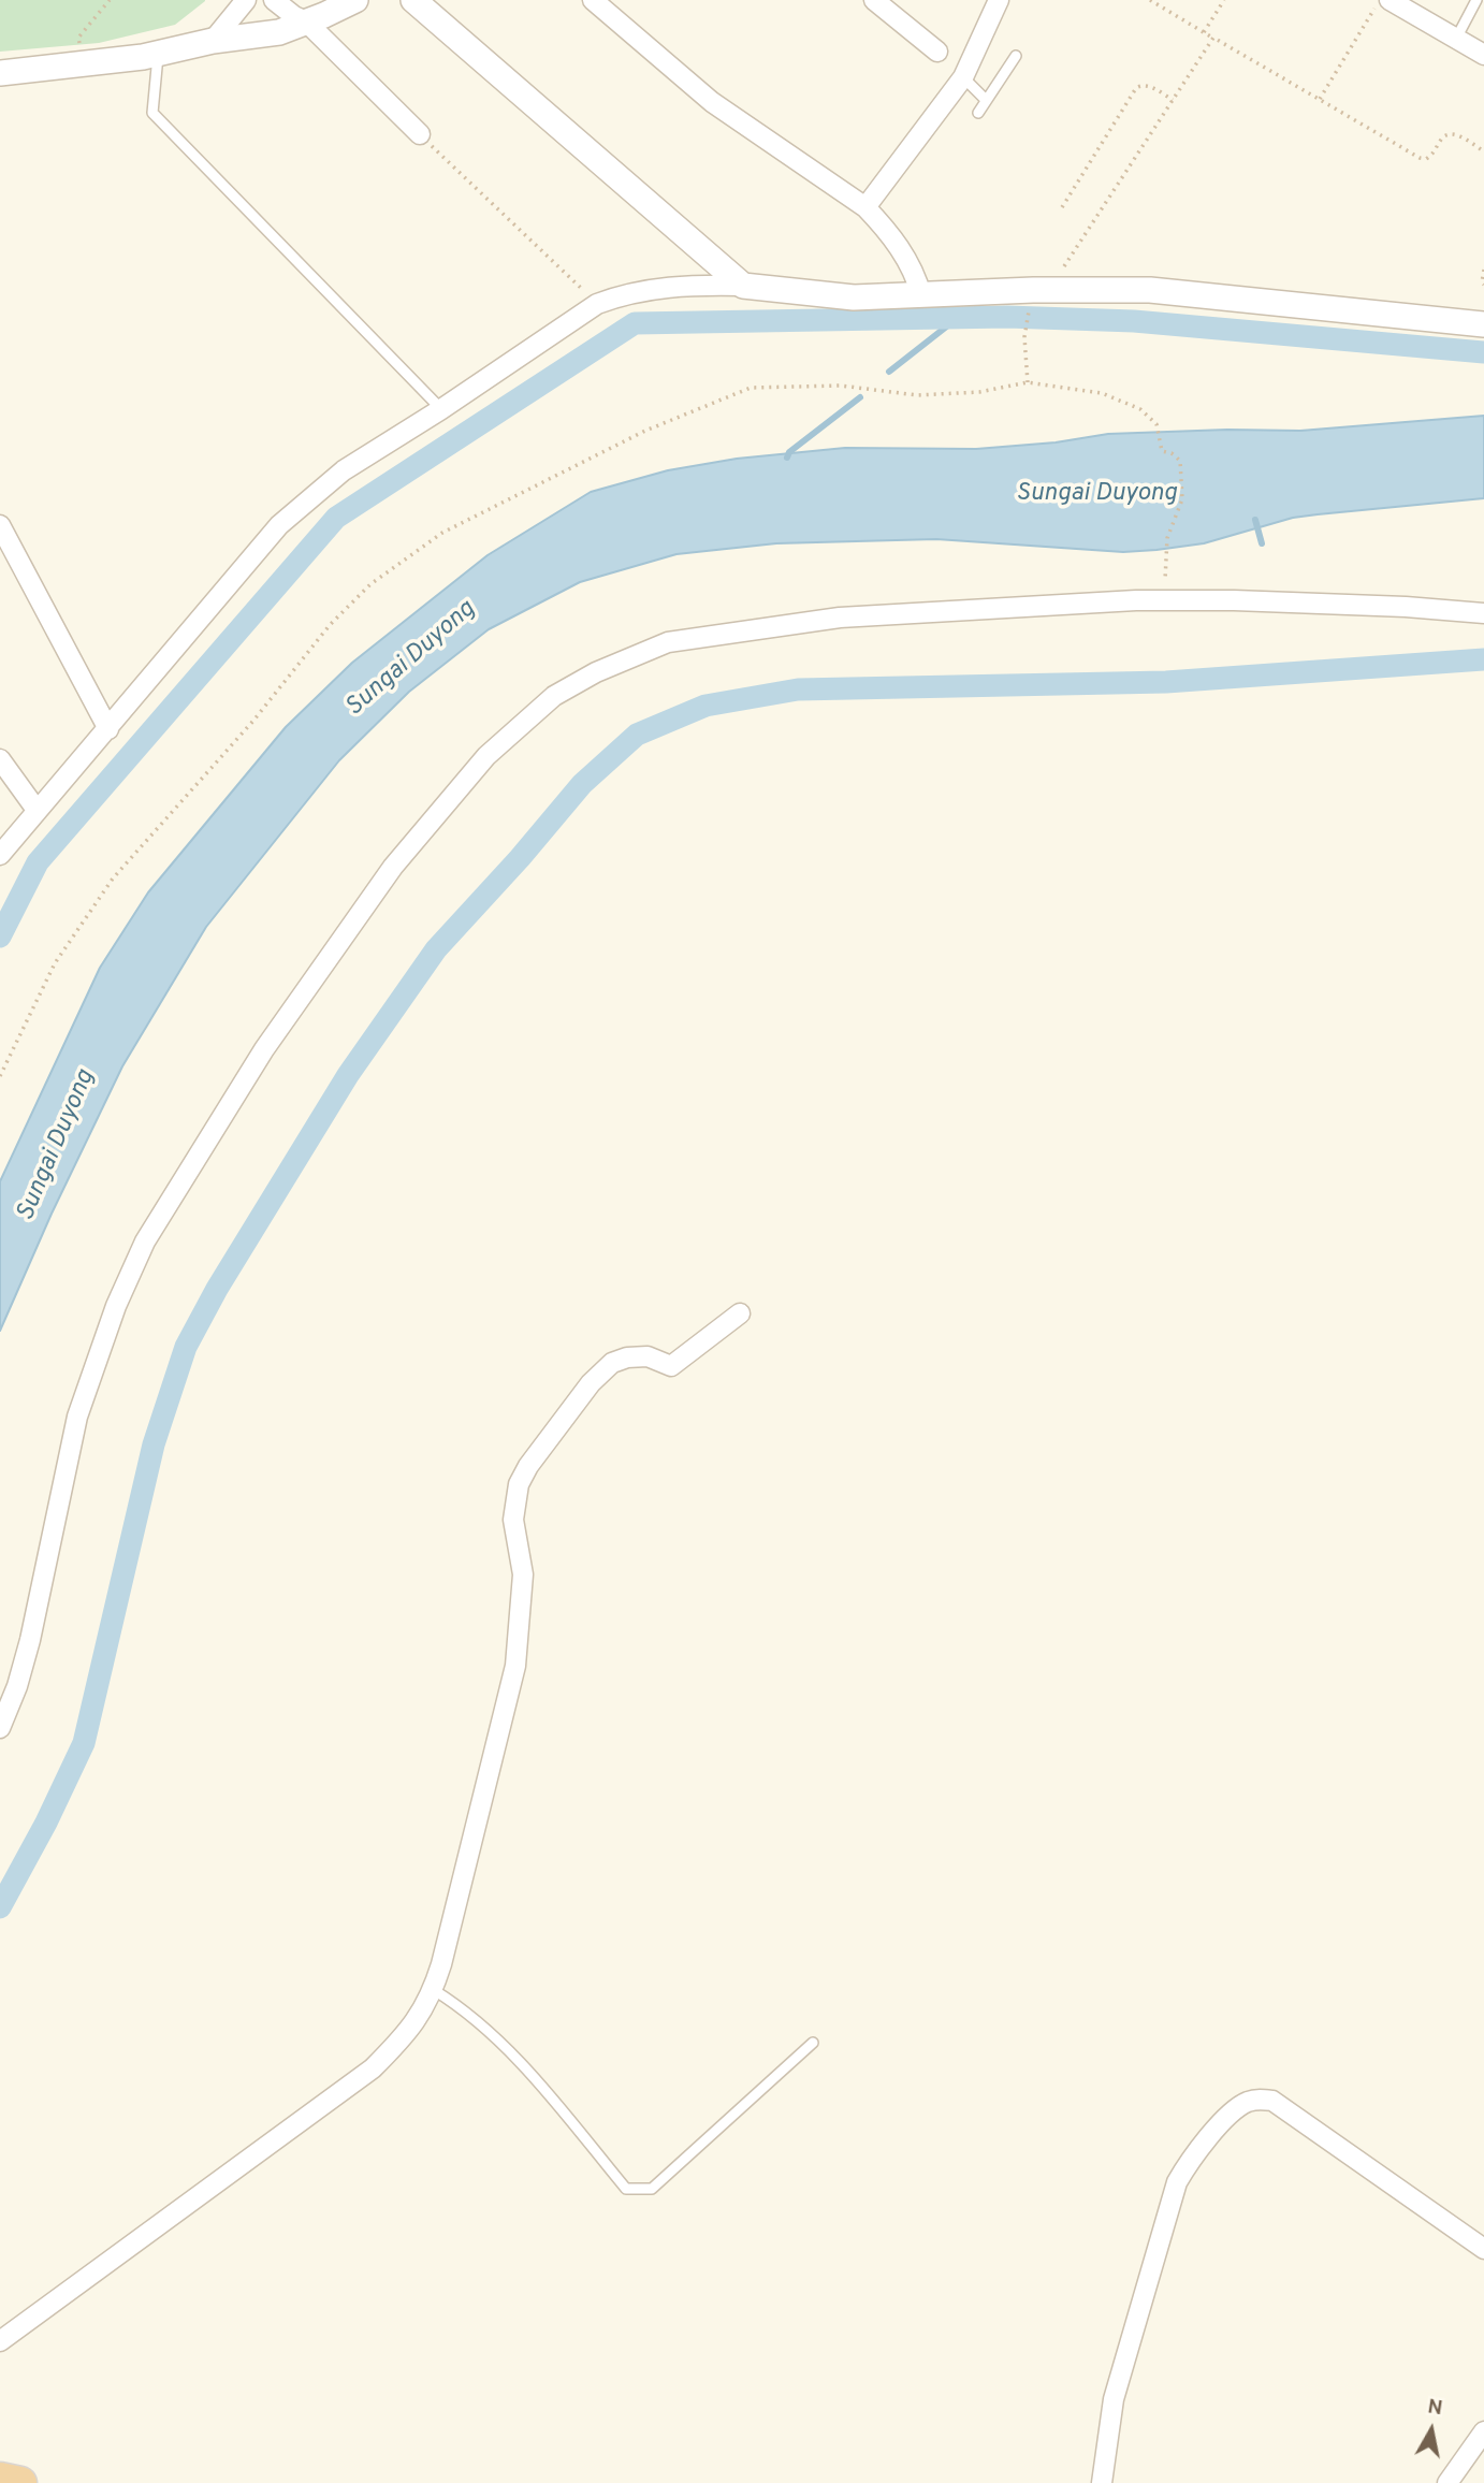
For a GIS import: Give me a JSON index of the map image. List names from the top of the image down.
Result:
{
  "water": ["Sungai Duyong"],
  "north": "top"
}
